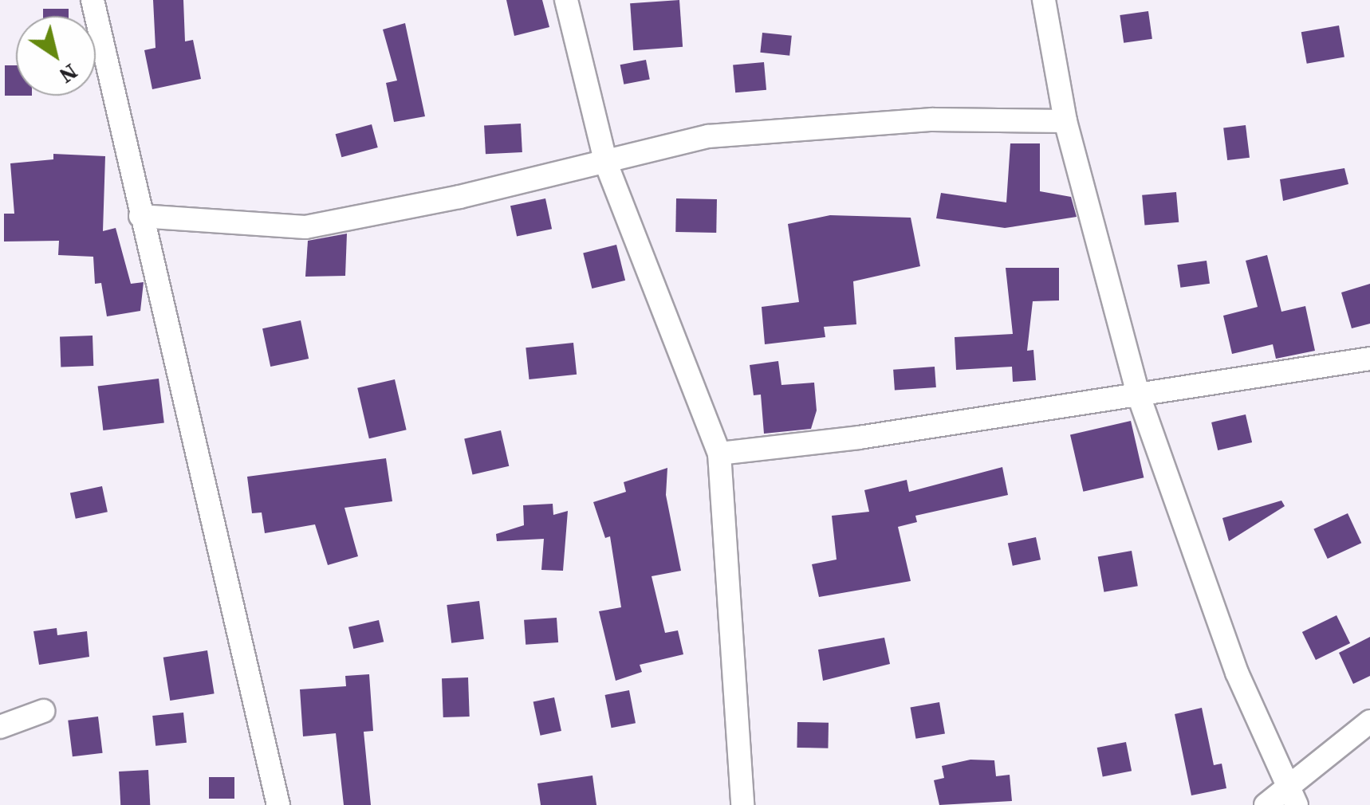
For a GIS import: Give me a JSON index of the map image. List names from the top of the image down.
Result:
{
  "north": "bottom right"
}
